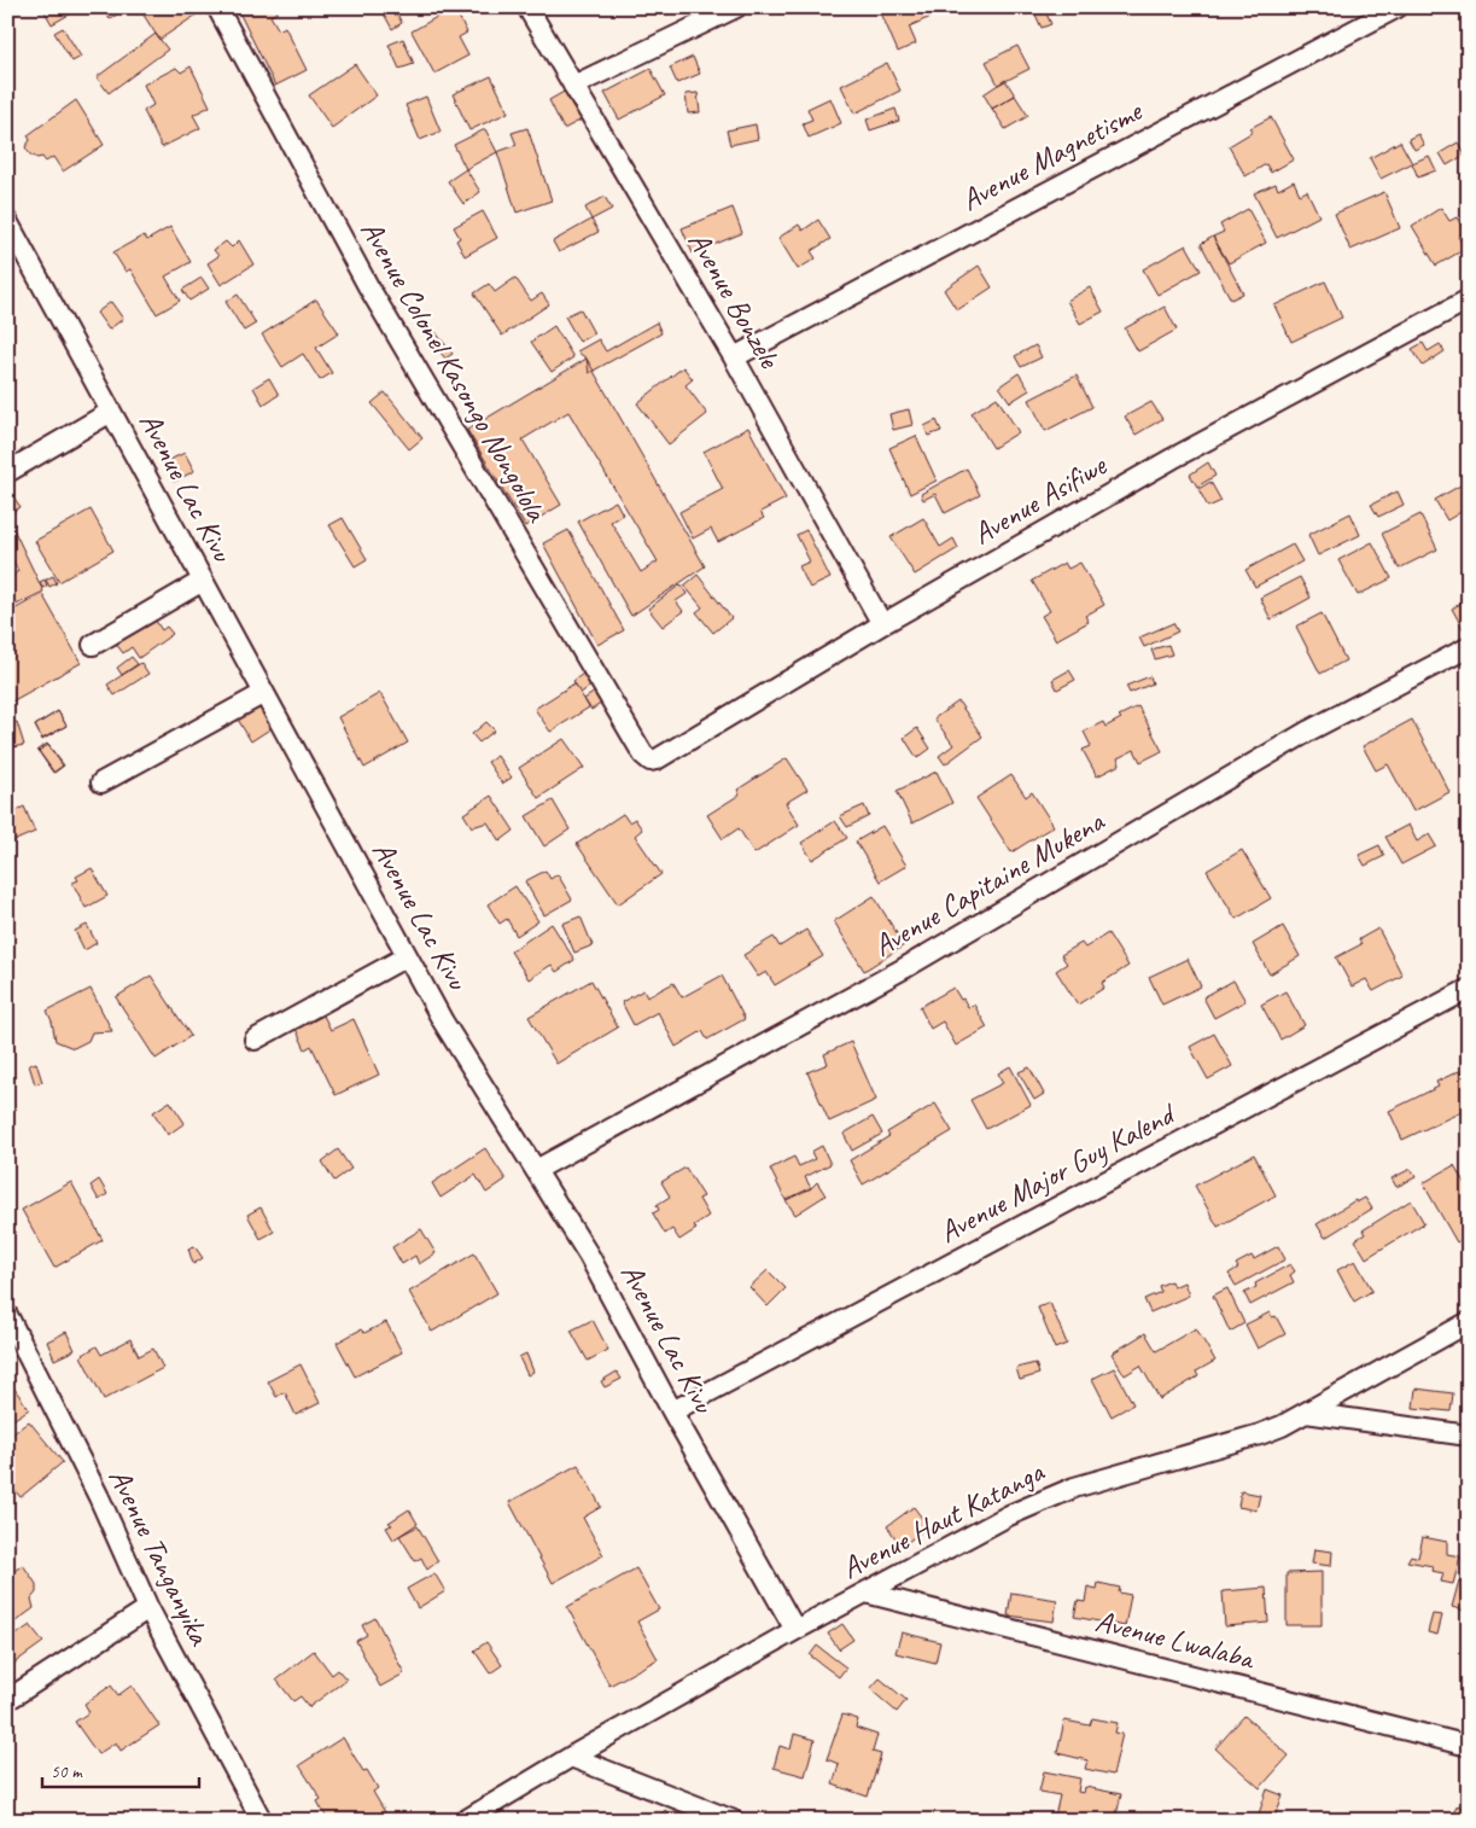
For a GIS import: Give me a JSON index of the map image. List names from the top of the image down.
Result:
{
  "streets": {
    "street": [
      "Avenue Magnetisme",
      "Avenue Bonzele",
      "Avenue Colonel Kasongo Nongolola",
      "Avenue Lac Kivu",
      "Avenue Asifiwe",
      "Avenue Capitaine Mukena",
      "Avenue Major Guy Kalend",
      "Avenue Haut Katanga",
      "Avenue Tanganyika",
      "Avenue Lwalaba"
    ]
  },
  "crossings": [
    ["Avenue Magnetisme", "Avenue Bonzele"],
    ["Avenue Bonzele", "Avenue Asifiwe"],
    ["Avenue Colonel Kasongo Nongolola", "Avenue Asifiwe"],
    ["Avenue Lac Kivu", "Avenue Capitaine Mukena"],
    ["Avenue Lac Kivu", "Avenue Major Guy Kalend"],
    ["Avenue Lac Kivu", "Avenue Haut Katanga"],
    ["Avenue Haut Katanga", "Avenue Lwalaba"]
  ],
  "scale_bar": "50 m"
}
